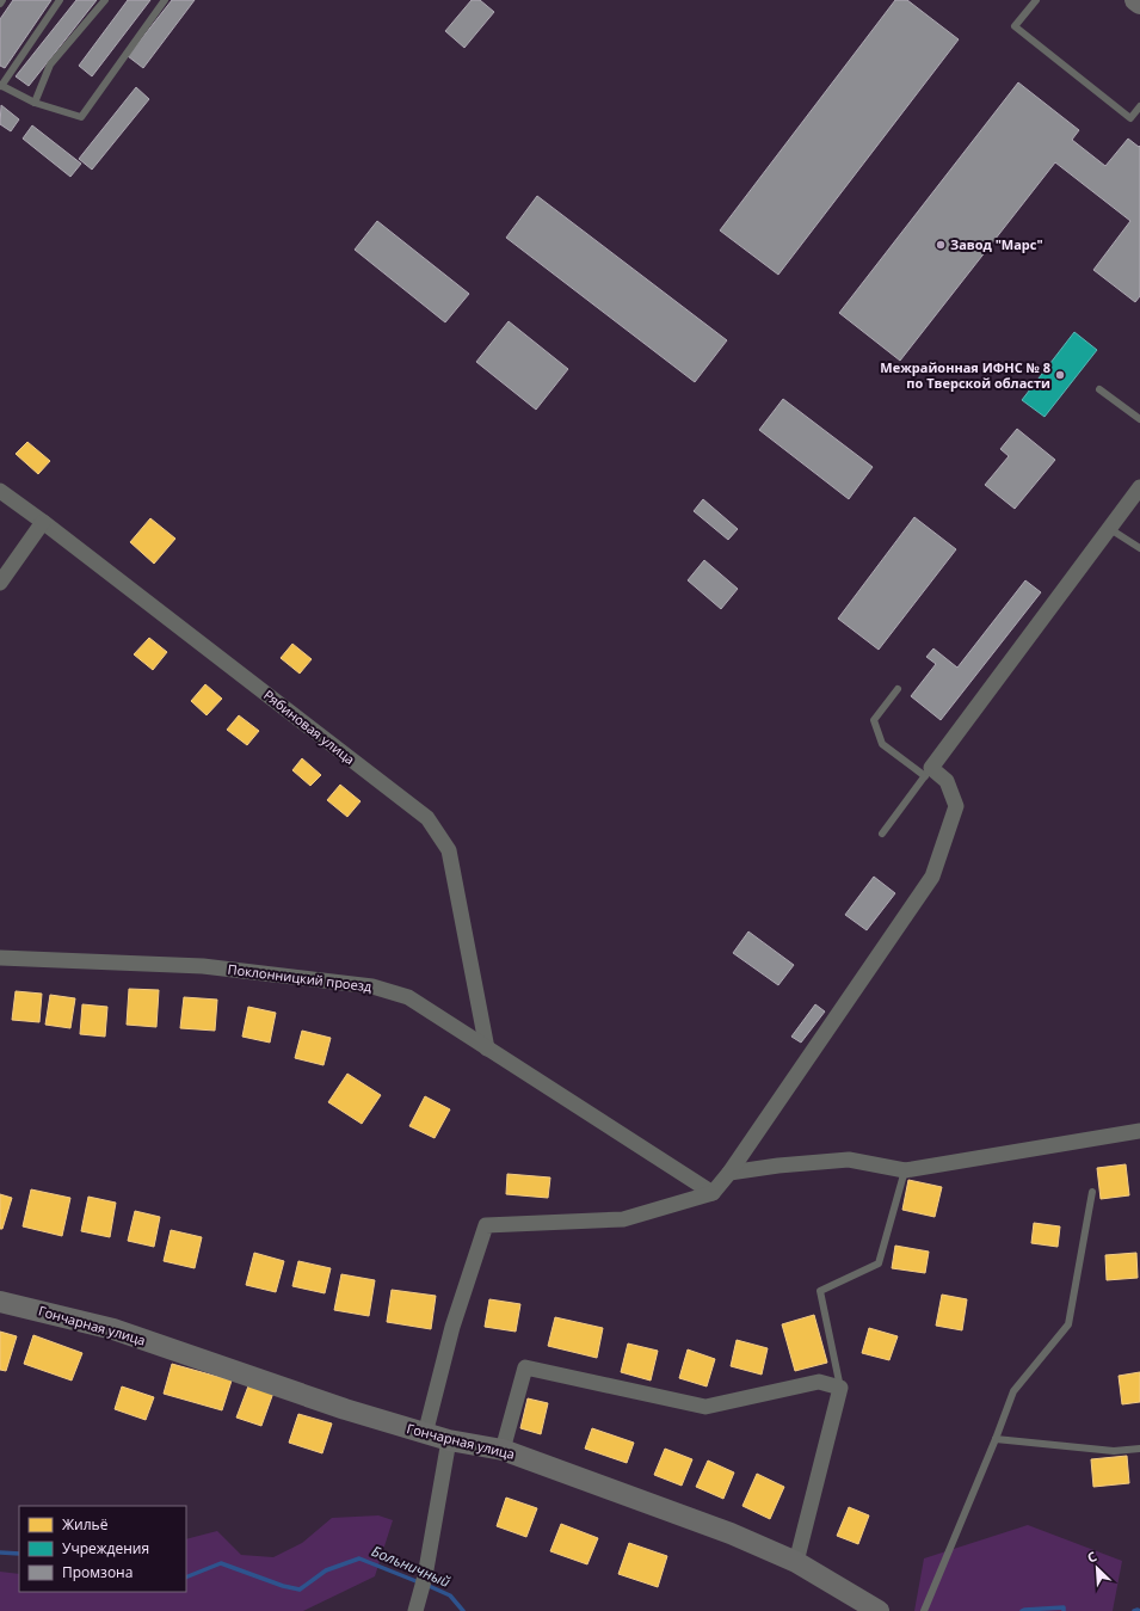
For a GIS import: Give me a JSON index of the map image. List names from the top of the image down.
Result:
{
  "streets": {
    "street": ["Рябиновая улица", "Поклонницкий проезд", "Гончарная улица"]
  },
  "crossings": [
    ["Рябиновая улица", "Поклонницкий проезд"]
  ],
  "water": ["Больничный"],
  "places": ["Завод \"Марс\"", "Межрайонная ИФНС № 8 по Тверской области"],
  "legend": ["Жильё", "Учреждения", "Промзона"],
  "north": "top left"
}
